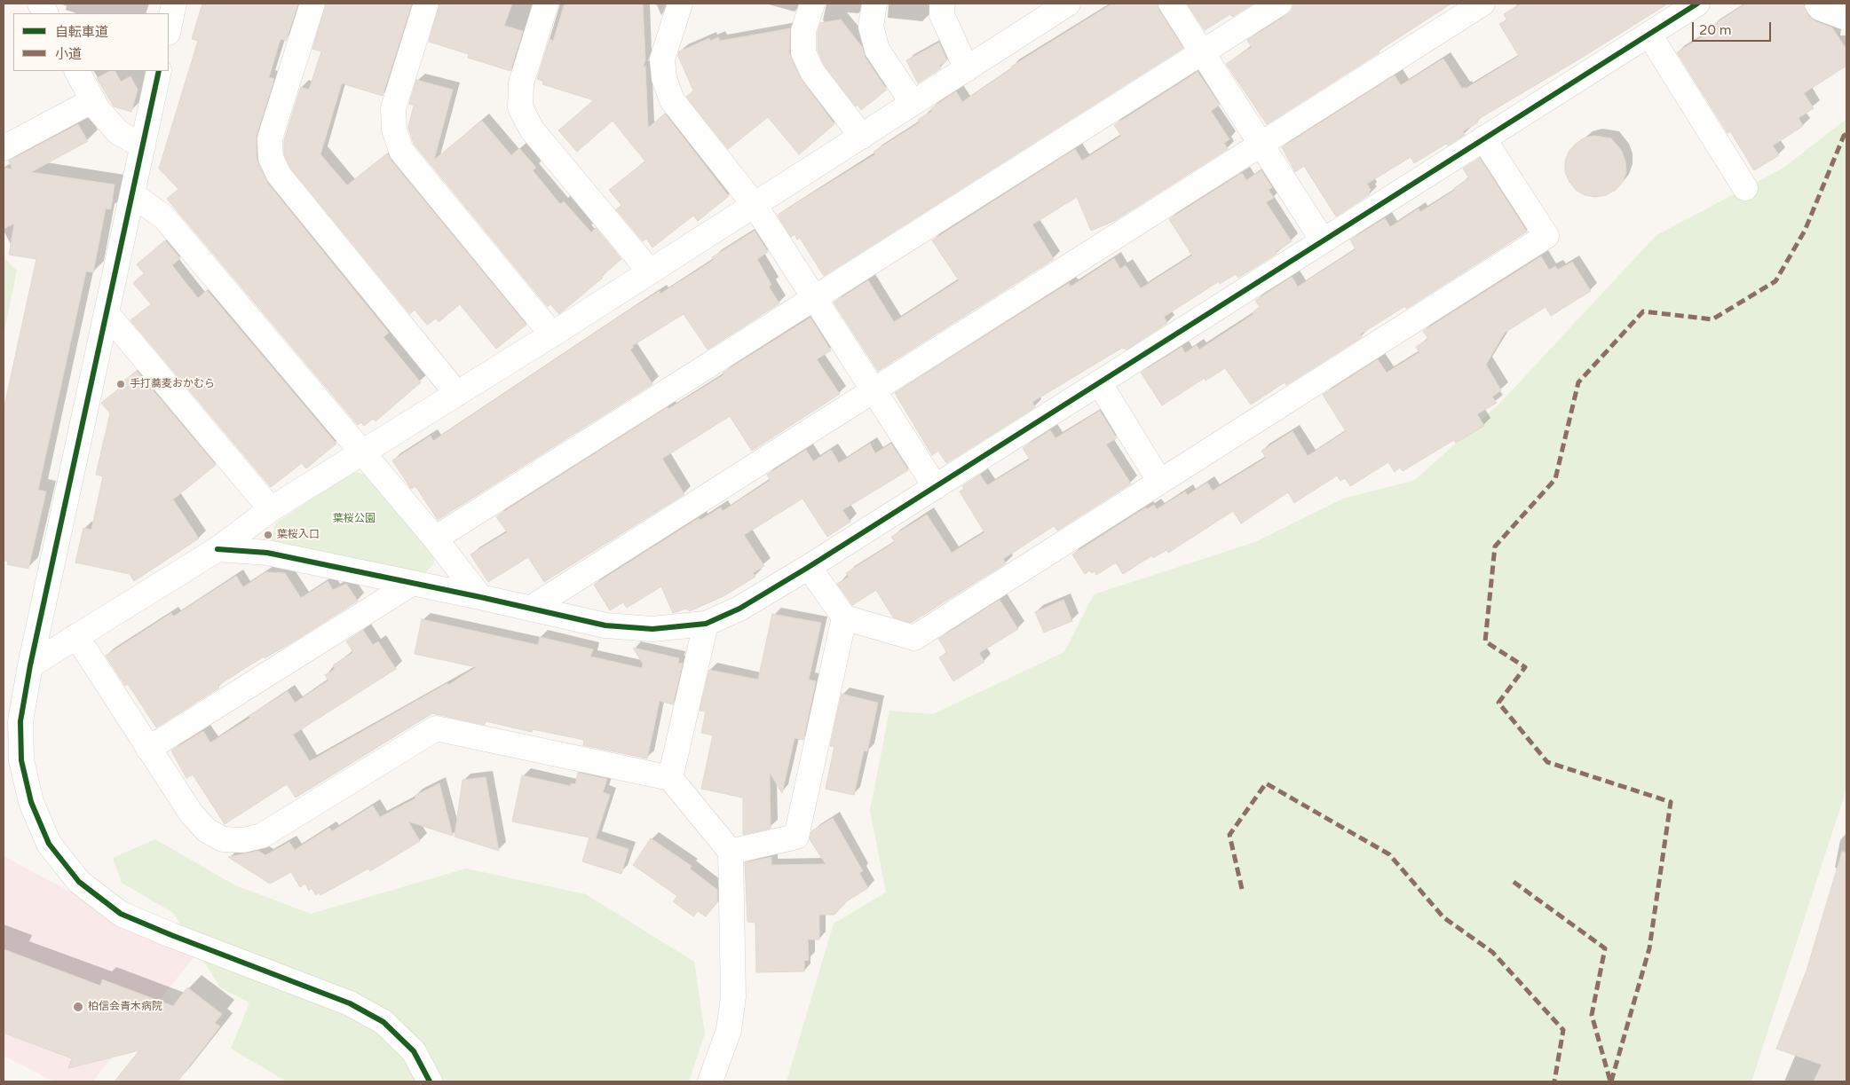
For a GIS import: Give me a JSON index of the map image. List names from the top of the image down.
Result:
{
  "parks": ["葉桜公園"],
  "places": ["手打蕎麦おかむら", "葉桜入口", "柏信会青木病院"],
  "legend": ["自転車道", "小道"],
  "scale_bar": "20 m"
}
